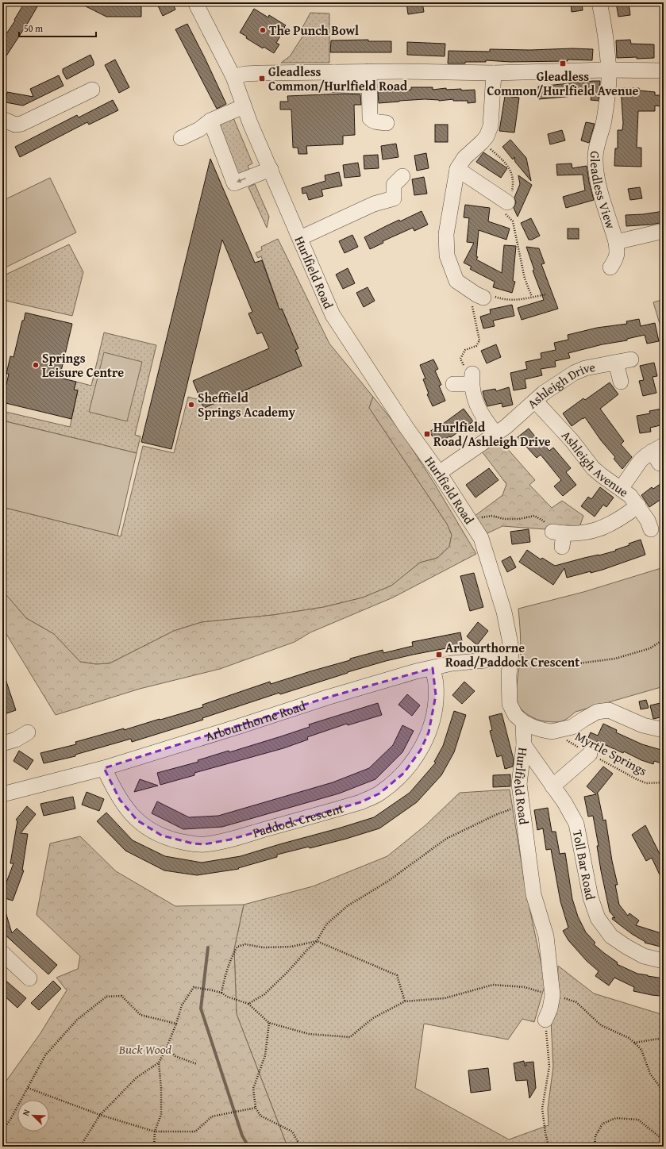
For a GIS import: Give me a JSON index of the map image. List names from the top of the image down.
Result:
{
  "streets": {
    "street": [
      "Gleadless View",
      "Hurlfield Road",
      "Ashleigh Drive",
      "Ashleigh Avenue",
      "Arbourthorne Road",
      "Paddock Crescent",
      "Toll Bar Road"
    ],
    "path": ["Myrtle Springs"]
  },
  "crossings": [
    ["Hurlfield Road", "Ashleigh Drive"],
    ["Hurlfield Road", "Arbourthorne Road"],
    ["Hurlfield Road", "Toll Bar Road"],
    ["Ashleigh Drive", "Ashleigh Avenue"],
    ["Arbourthorne Road", "Paddock Crescent"]
  ],
  "parks": ["Buck Wood"],
  "places": {
    "other": ["The Punch Bowl", "Springs Leisure Centre", "Sheffield Springs Academy"],
    "transit": [
      "Gleadless Common/Hurlfield Avenue",
      "Gleadless Common/Hurlfield Road",
      "Hurlfield Road/Ashleigh Drive",
      "Arbourthorne Road/Paddock Crescent"
    ]
  },
  "scale_bar": "50 m",
  "north": "top left"
}
